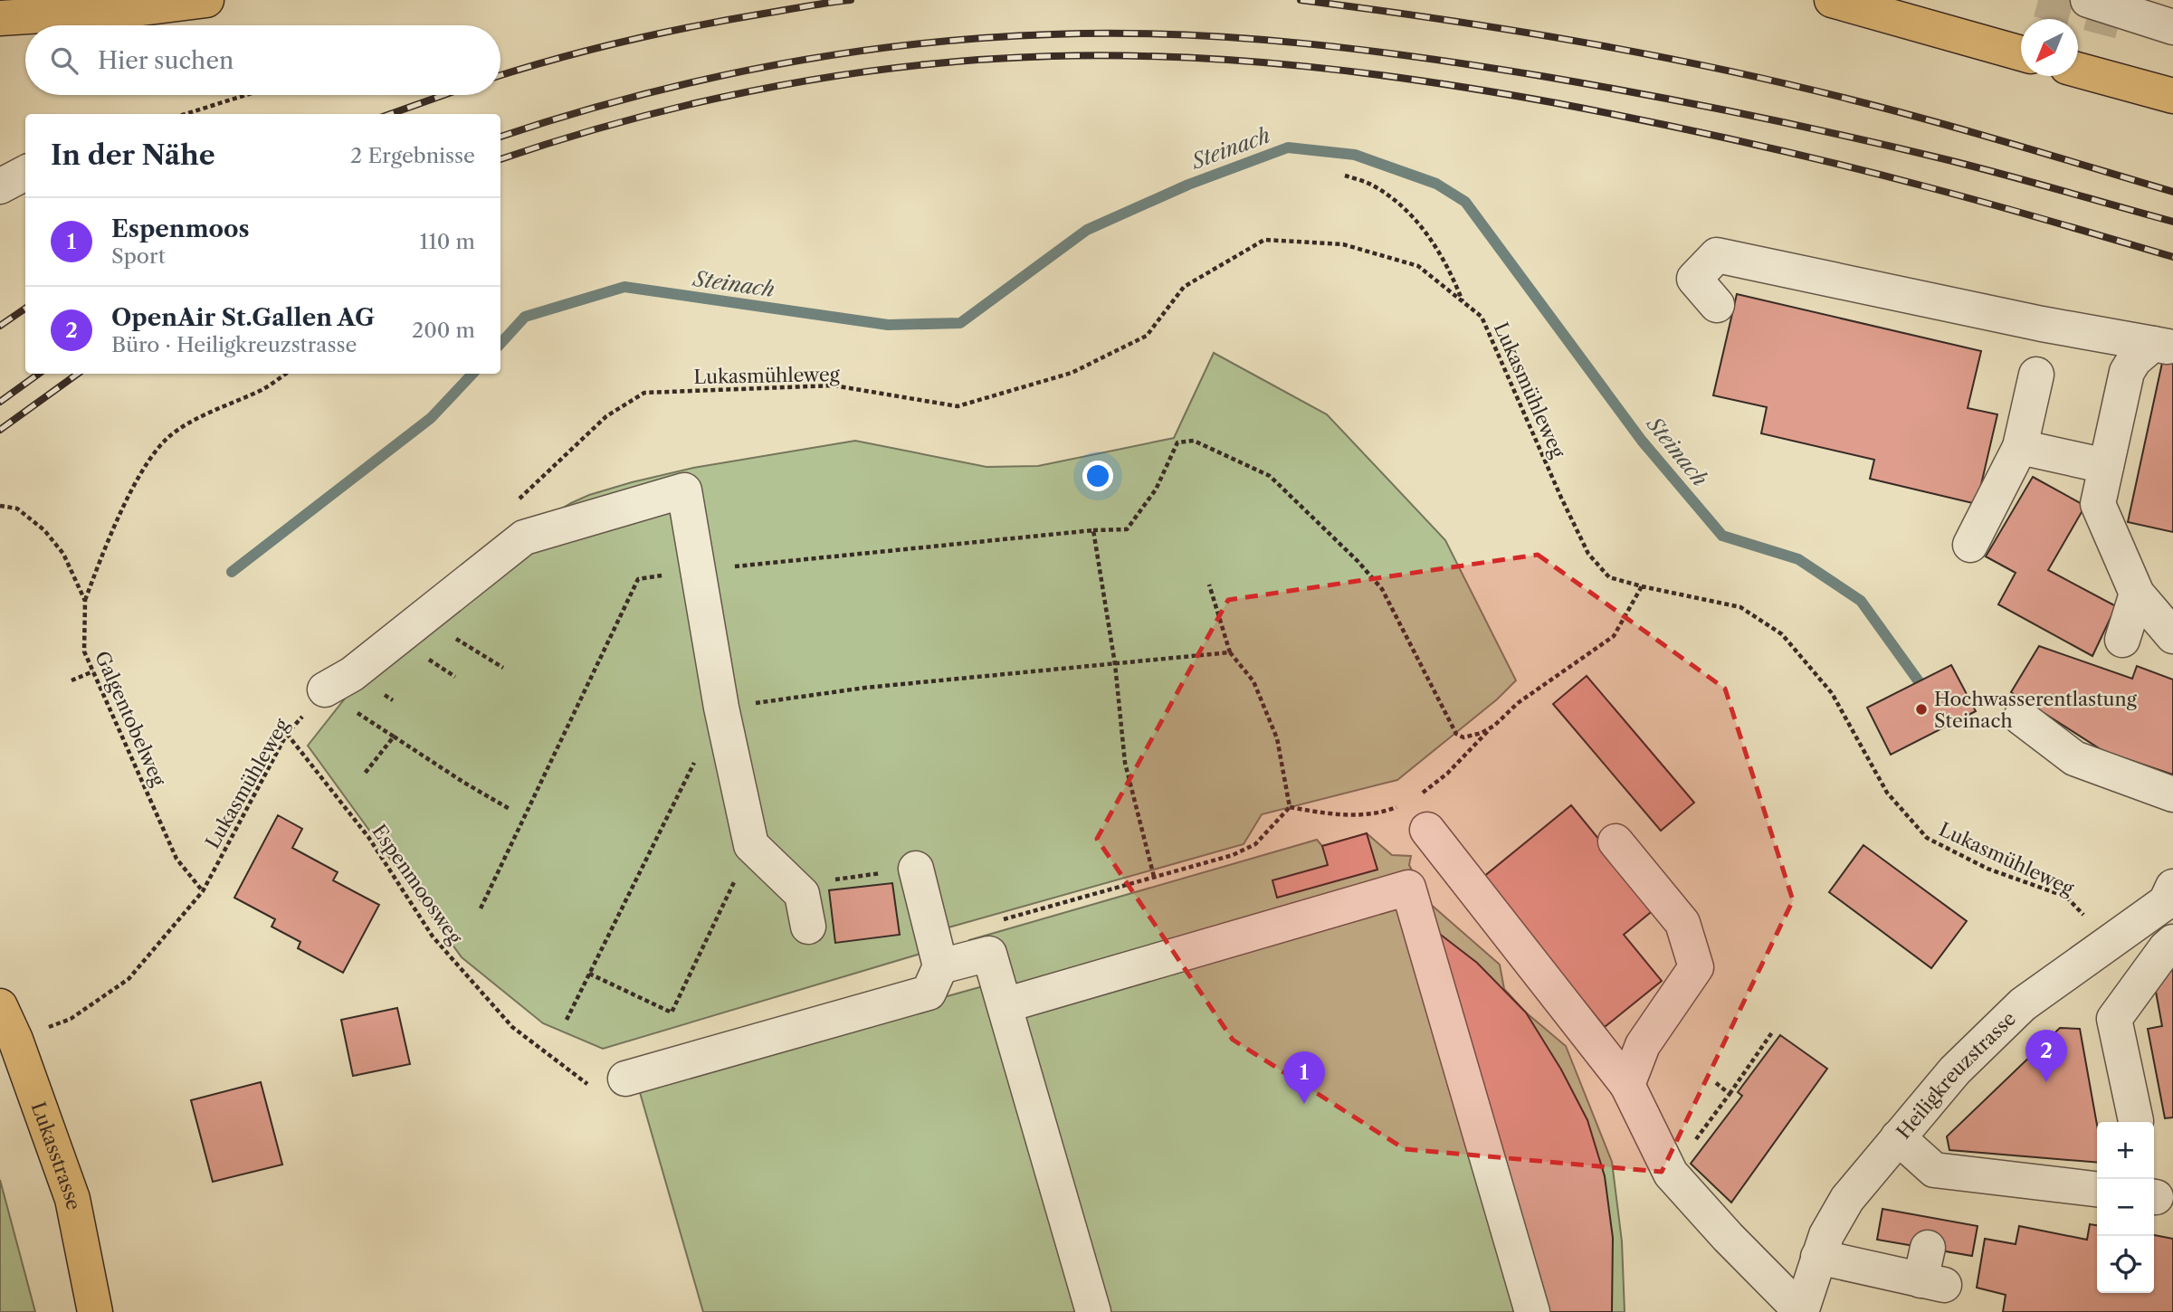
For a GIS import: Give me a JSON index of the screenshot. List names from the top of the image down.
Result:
{
  "streets": {
    "main road": ["Lukasstrasse"],
    "street": ["Heiligkreuzstrasse"],
    "path": ["Lukasmühleweg", "Galgentobelweg", "Espenmoosweg"]
  },
  "crossings": [
    ["Lukasmühleweg", "Galgentobelweg"],
    ["Lukasmühleweg", "Espenmoosweg"],
    ["Lukasmühleweg", "Heiligkreuzstrasse"],
    ["Lukasmühleweg", "Lukasstrasse"]
  ],
  "water": ["Steinach"],
  "places": ["Hochwasserentlastung Steinach"],
  "north": "bottom left",
  "page": {
    "search": "Hier suchen",
    "heading": ["In der Nähe", "2 Ergebnisse"],
    "list": [
      {
        "mark": "1",
        "name": "Espenmoos",
        "note": "Sport",
        "value": "110 m"
      },
      {
        "mark": "2",
        "name": "OpenAir St.Gallen AG",
        "note": "Büro · Heiligkreuzstrasse",
        "value": "200 m"
      }
    ],
    "pins": ["2", "1"],
    "map_buttons": ["+", "−"]
  }
}
